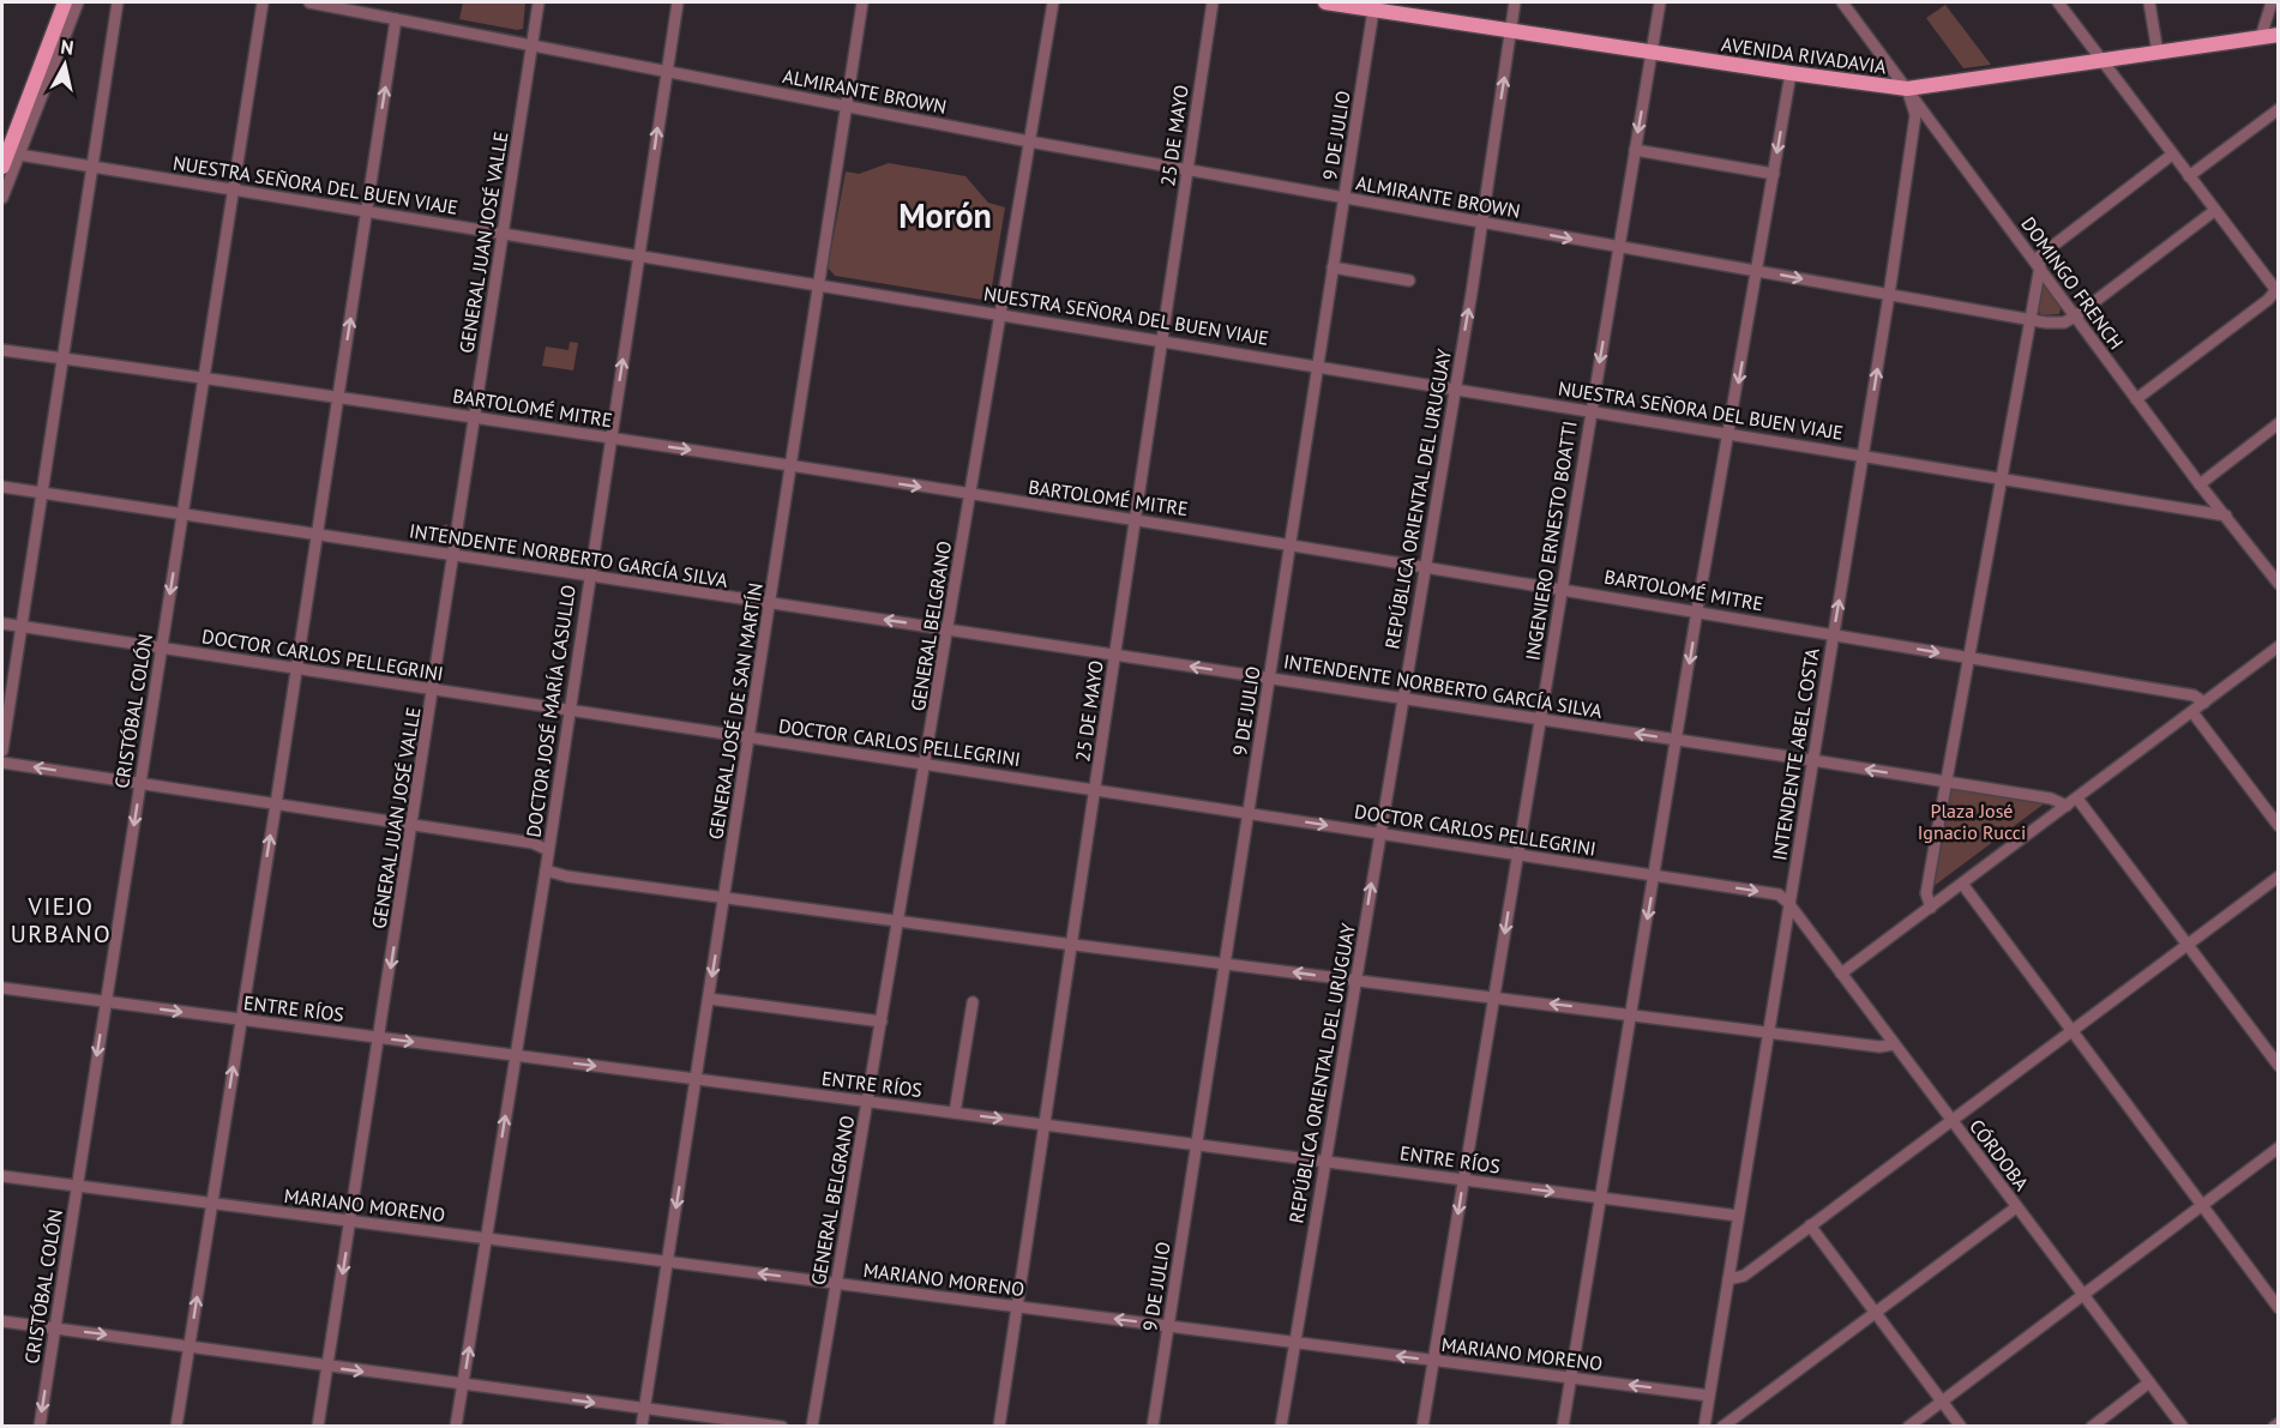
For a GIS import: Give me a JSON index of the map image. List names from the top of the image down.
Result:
{
  "streets": {
    "main road": ["AVENIDA RIVADAVIA"],
    "street": [
      "ALMIRANTE BROWN",
      "25 DE MAYO",
      "9 DE JULIO",
      "NUESTRA SEÑORA DEL BUEN VIAJE",
      "GENERAL JUAN JOSÉ VALLE",
      "DOMINGO FRENCH",
      "BARTOLOMÉ MITRE",
      "REPÚBLICA ORIENTAL DEL URUGUAY",
      "INGENIERO ERNESTO BOATTI",
      "INTENDENTE NORBERTO GARCÍA SILVA",
      "GENERAL BELGRANO",
      "DOCTOR CARLOS PELLEGRINI",
      "CRISTÓBAL COLÓN",
      "DOCTOR JOSÉ MARÍA CASULLO",
      "GENERAL JOSÉ DE SAN MARTÍN",
      "INTENDENTE ABEL COSTA",
      "ENTRE RÍOS",
      "CÓRDOBA",
      "MARIANO MORENO"
    ]
  },
  "crossings": [
    ["AVENIDA RIVADAVIA", "9 DE JULIO"],
    ["AVENIDA RIVADAVIA", "DOMINGO FRENCH"],
    ["AVENIDA RIVADAVIA", "REPÚBLICA ORIENTAL DEL URUGUAY"],
    ["AVENIDA RIVADAVIA", "INGENIERO ERNESTO BOATTI"],
    ["AVENIDA RIVADAVIA", "INTENDENTE ABEL COSTA"],
    ["ALMIRANTE BROWN", "25 DE MAYO"],
    ["ALMIRANTE BROWN", "9 DE JULIO"],
    ["ALMIRANTE BROWN", "GENERAL JUAN JOSÉ VALLE"],
    ["ALMIRANTE BROWN", "DOMINGO FRENCH"],
    ["ALMIRANTE BROWN", "REPÚBLICA ORIENTAL DEL URUGUAY"],
    ["ALMIRANTE BROWN", "INGENIERO ERNESTO BOATTI"],
    ["ALMIRANTE BROWN", "GENERAL BELGRANO"],
    ["ALMIRANTE BROWN", "DOCTOR JOSÉ MARÍA CASULLO"],
    ["ALMIRANTE BROWN", "GENERAL JOSÉ DE SAN MARTÍN"],
    ["ALMIRANTE BROWN", "INTENDENTE ABEL COSTA"],
    ["25 DE MAYO", "NUESTRA SEÑORA DEL BUEN VIAJE"],
    ["25 DE MAYO", "BARTOLOMÉ MITRE"],
    ["25 DE MAYO", "INTENDENTE NORBERTO GARCÍA SILVA"],
    ["25 DE MAYO", "DOCTOR CARLOS PELLEGRINI"],
    ["25 DE MAYO", "ENTRE RÍOS"],
    ["25 DE MAYO", "MARIANO MORENO"],
    ["9 DE JULIO", "NUESTRA SEÑORA DEL BUEN VIAJE"],
    ["9 DE JULIO", "BARTOLOMÉ MITRE"],
    ["9 DE JULIO", "INTENDENTE NORBERTO GARCÍA SILVA"],
    ["9 DE JULIO", "DOCTOR CARLOS PELLEGRINI"],
    ["9 DE JULIO", "ENTRE RÍOS"],
    ["9 DE JULIO", "MARIANO MORENO"],
    ["NUESTRA SEÑORA DEL BUEN VIAJE", "GENERAL JUAN JOSÉ VALLE"],
    ["NUESTRA SEÑORA DEL BUEN VIAJE", "DOMINGO FRENCH"],
    ["NUESTRA SEÑORA DEL BUEN VIAJE", "REPÚBLICA ORIENTAL DEL URUGUAY"],
    ["NUESTRA SEÑORA DEL BUEN VIAJE", "INGENIERO ERNESTO BOATTI"],
    ["NUESTRA SEÑORA DEL BUEN VIAJE", "GENERAL BELGRANO"],
    ["NUESTRA SEÑORA DEL BUEN VIAJE", "CRISTÓBAL COLÓN"],
    ["NUESTRA SEÑORA DEL BUEN VIAJE", "DOCTOR JOSÉ MARÍA CASULLO"],
    ["NUESTRA SEÑORA DEL BUEN VIAJE", "GENERAL JOSÉ DE SAN MARTÍN"],
    ["NUESTRA SEÑORA DEL BUEN VIAJE", "INTENDENTE ABEL COSTA"],
    ["GENERAL JUAN JOSÉ VALLE", "BARTOLOMÉ MITRE"],
    ["GENERAL JUAN JOSÉ VALLE", "INTENDENTE NORBERTO GARCÍA SILVA"],
    ["GENERAL JUAN JOSÉ VALLE", "DOCTOR CARLOS PELLEGRINI"],
    ["GENERAL JUAN JOSÉ VALLE", "ENTRE RÍOS"],
    ["GENERAL JUAN JOSÉ VALLE", "MARIANO MORENO"],
    ["DOMINGO FRENCH", "INTENDENTE ABEL COSTA"],
    ["BARTOLOMÉ MITRE", "REPÚBLICA ORIENTAL DEL URUGUAY"],
    ["BARTOLOMÉ MITRE", "INGENIERO ERNESTO BOATTI"],
    ["BARTOLOMÉ MITRE", "GENERAL BELGRANO"],
    ["BARTOLOMÉ MITRE", "CRISTÓBAL COLÓN"],
    ["BARTOLOMÉ MITRE", "DOCTOR JOSÉ MARÍA CASULLO"],
    ["BARTOLOMÉ MITRE", "GENERAL JOSÉ DE SAN MARTÍN"],
    ["BARTOLOMÉ MITRE", "INTENDENTE ABEL COSTA"],
    ["REPÚBLICA ORIENTAL DEL URUGUAY", "INTENDENTE NORBERTO GARCÍA SILVA"],
    ["REPÚBLICA ORIENTAL DEL URUGUAY", "DOCTOR CARLOS PELLEGRINI"],
    ["REPÚBLICA ORIENTAL DEL URUGUAY", "ENTRE RÍOS"],
    ["REPÚBLICA ORIENTAL DEL URUGUAY", "MARIANO MORENO"],
    ["INGENIERO ERNESTO BOATTI", "INTENDENTE NORBERTO GARCÍA SILVA"],
    ["INGENIERO ERNESTO BOATTI", "DOCTOR CARLOS PELLEGRINI"],
    ["INGENIERO ERNESTO BOATTI", "ENTRE RÍOS"],
    ["INGENIERO ERNESTO BOATTI", "MARIANO MORENO"],
    ["INTENDENTE NORBERTO GARCÍA SILVA", "GENERAL BELGRANO"],
    ["INTENDENTE NORBERTO GARCÍA SILVA", "CRISTÓBAL COLÓN"],
    ["INTENDENTE NORBERTO GARCÍA SILVA", "DOCTOR JOSÉ MARÍA CASULLO"],
    ["INTENDENTE NORBERTO GARCÍA SILVA", "GENERAL JOSÉ DE SAN MARTÍN"],
    ["INTENDENTE NORBERTO GARCÍA SILVA", "INTENDENTE ABEL COSTA"],
    ["GENERAL BELGRANO", "DOCTOR CARLOS PELLEGRINI"],
    ["GENERAL BELGRANO", "ENTRE RÍOS"],
    ["GENERAL BELGRANO", "MARIANO MORENO"],
    ["DOCTOR CARLOS PELLEGRINI", "CRISTÓBAL COLÓN"],
    ["DOCTOR CARLOS PELLEGRINI", "DOCTOR JOSÉ MARÍA CASULLO"],
    ["DOCTOR CARLOS PELLEGRINI", "GENERAL JOSÉ DE SAN MARTÍN"],
    ["DOCTOR CARLOS PELLEGRINI", "INTENDENTE ABEL COSTA"],
    ["DOCTOR CARLOS PELLEGRINI", "CÓRDOBA"],
    ["CRISTÓBAL COLÓN", "ENTRE RÍOS"],
    ["CRISTÓBAL COLÓN", "MARIANO MORENO"],
    ["DOCTOR JOSÉ MARÍA CASULLO", "ENTRE RÍOS"],
    ["DOCTOR JOSÉ MARÍA CASULLO", "MARIANO MORENO"],
    ["GENERAL JOSÉ DE SAN MARTÍN", "ENTRE RÍOS"],
    ["GENERAL JOSÉ DE SAN MARTÍN", "MARIANO MORENO"],
    ["INTENDENTE ABEL COSTA", "ENTRE RÍOS"],
    ["INTENDENTE ABEL COSTA", "CÓRDOBA"],
    ["INTENDENTE ABEL COSTA", "MARIANO MORENO"]
  ],
  "one_way": [
    "REPÚBLICA ORIENTAL DEL URUGUAY",
    "INGENIERO ERNESTO BOATTI",
    "CRISTÓBAL COLÓN",
    "DOCTOR JOSÉ MARÍA CASULLO",
    "ENTRE RÍOS"
  ],
  "districts": ["Morón", "VIEJO URBANO"],
  "parks": ["Plaza José Ignacio Rucci"],
  "north": "top"
}
